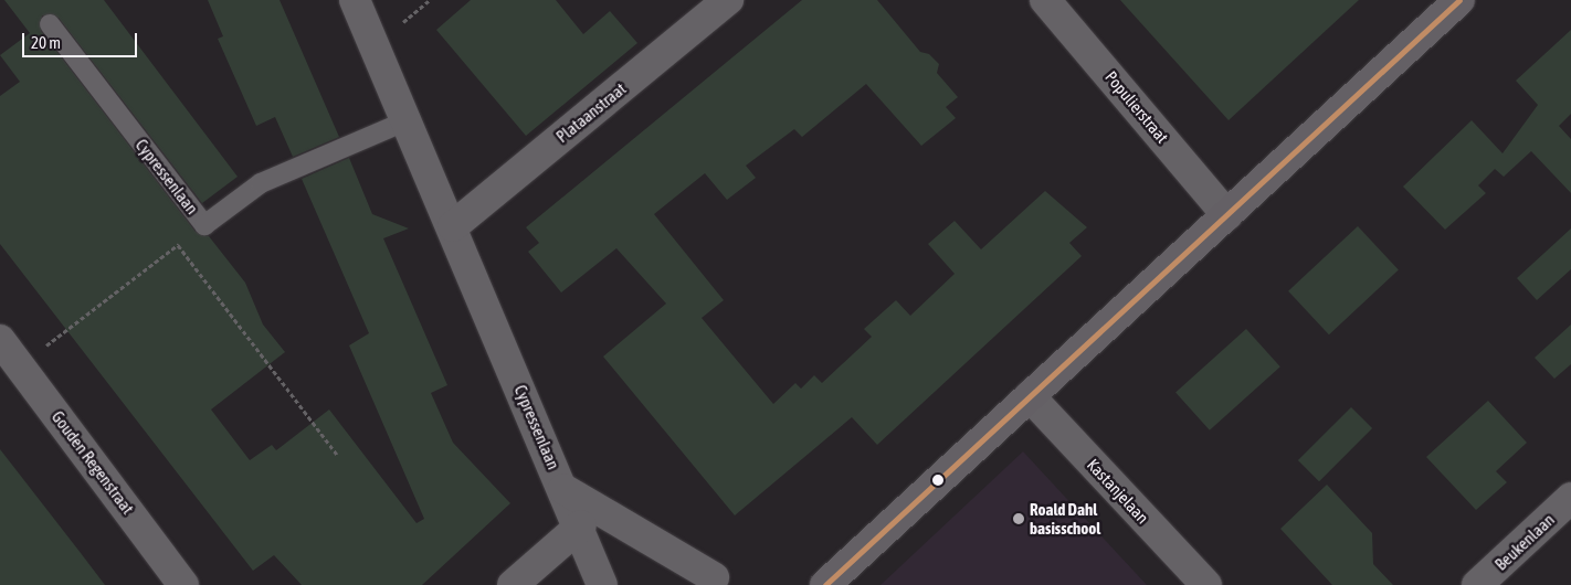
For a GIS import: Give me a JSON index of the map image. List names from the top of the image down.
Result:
{
  "streets": {
    "street": [
      "Populierstraat",
      "Plataanstraat",
      "Cypressenlaan",
      "Gouden Regenstraat",
      "Kastanjelaan",
      "Beukenlaan"
    ]
  },
  "crossings": [
    ["Plataanstraat", "Cypressenlaan"]
  ],
  "places": ["Roald Dahl basisschool"],
  "scale_bar": "20 m"
}
